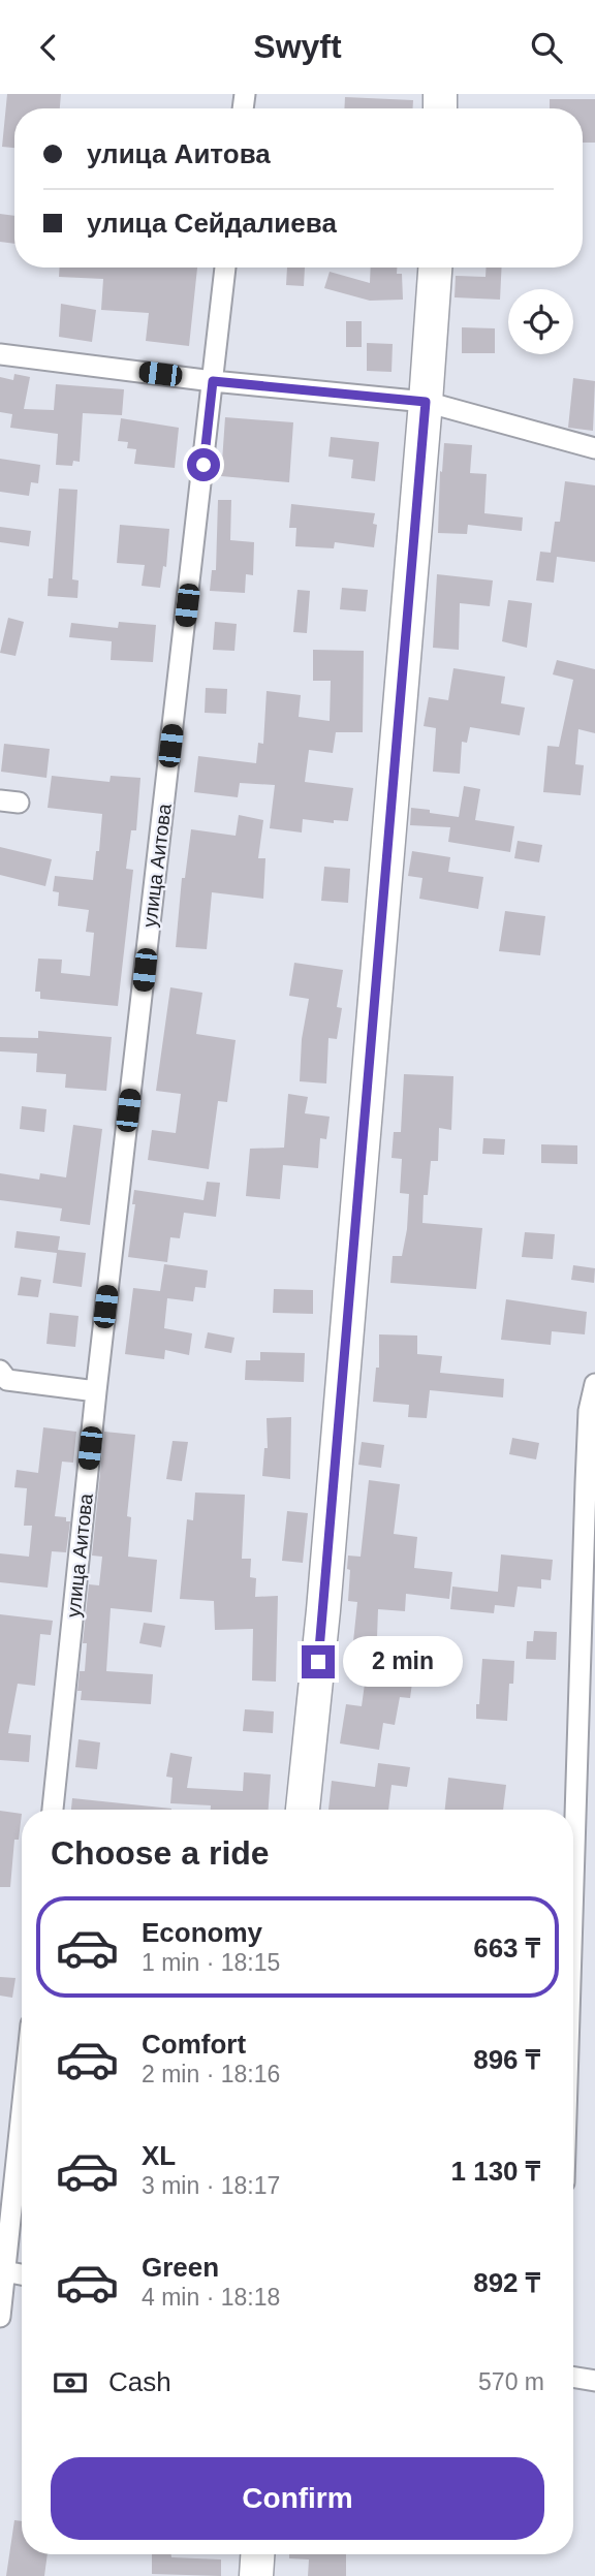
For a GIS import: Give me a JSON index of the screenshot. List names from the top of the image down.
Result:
{
  "streets": {
    "street": ["улица Аитова"]
  },
  "page": {
    "header": "Swyft",
    "banner": ["улица Аитова", "улица Сейдалиева"],
    "bubble": "2 min",
    "heading": "Choose a ride",
    "list": [
      {
        "name": "Economy",
        "note": "1 min · 18:15",
        "value": "663 ₸"
      },
      {
        "name": "Comfort",
        "note": "2 min · 18:16",
        "value": "896 ₸"
      },
      {
        "name": "XL",
        "note": "3 min · 18:17",
        "value": "1 130 ₸"
      },
      {
        "name": "Green",
        "note": "4 min · 18:18",
        "value": "892 ₸"
      }
    ],
    "pay": ["Cash", "570 m"],
    "buttons": "Confirm"
  }
}
